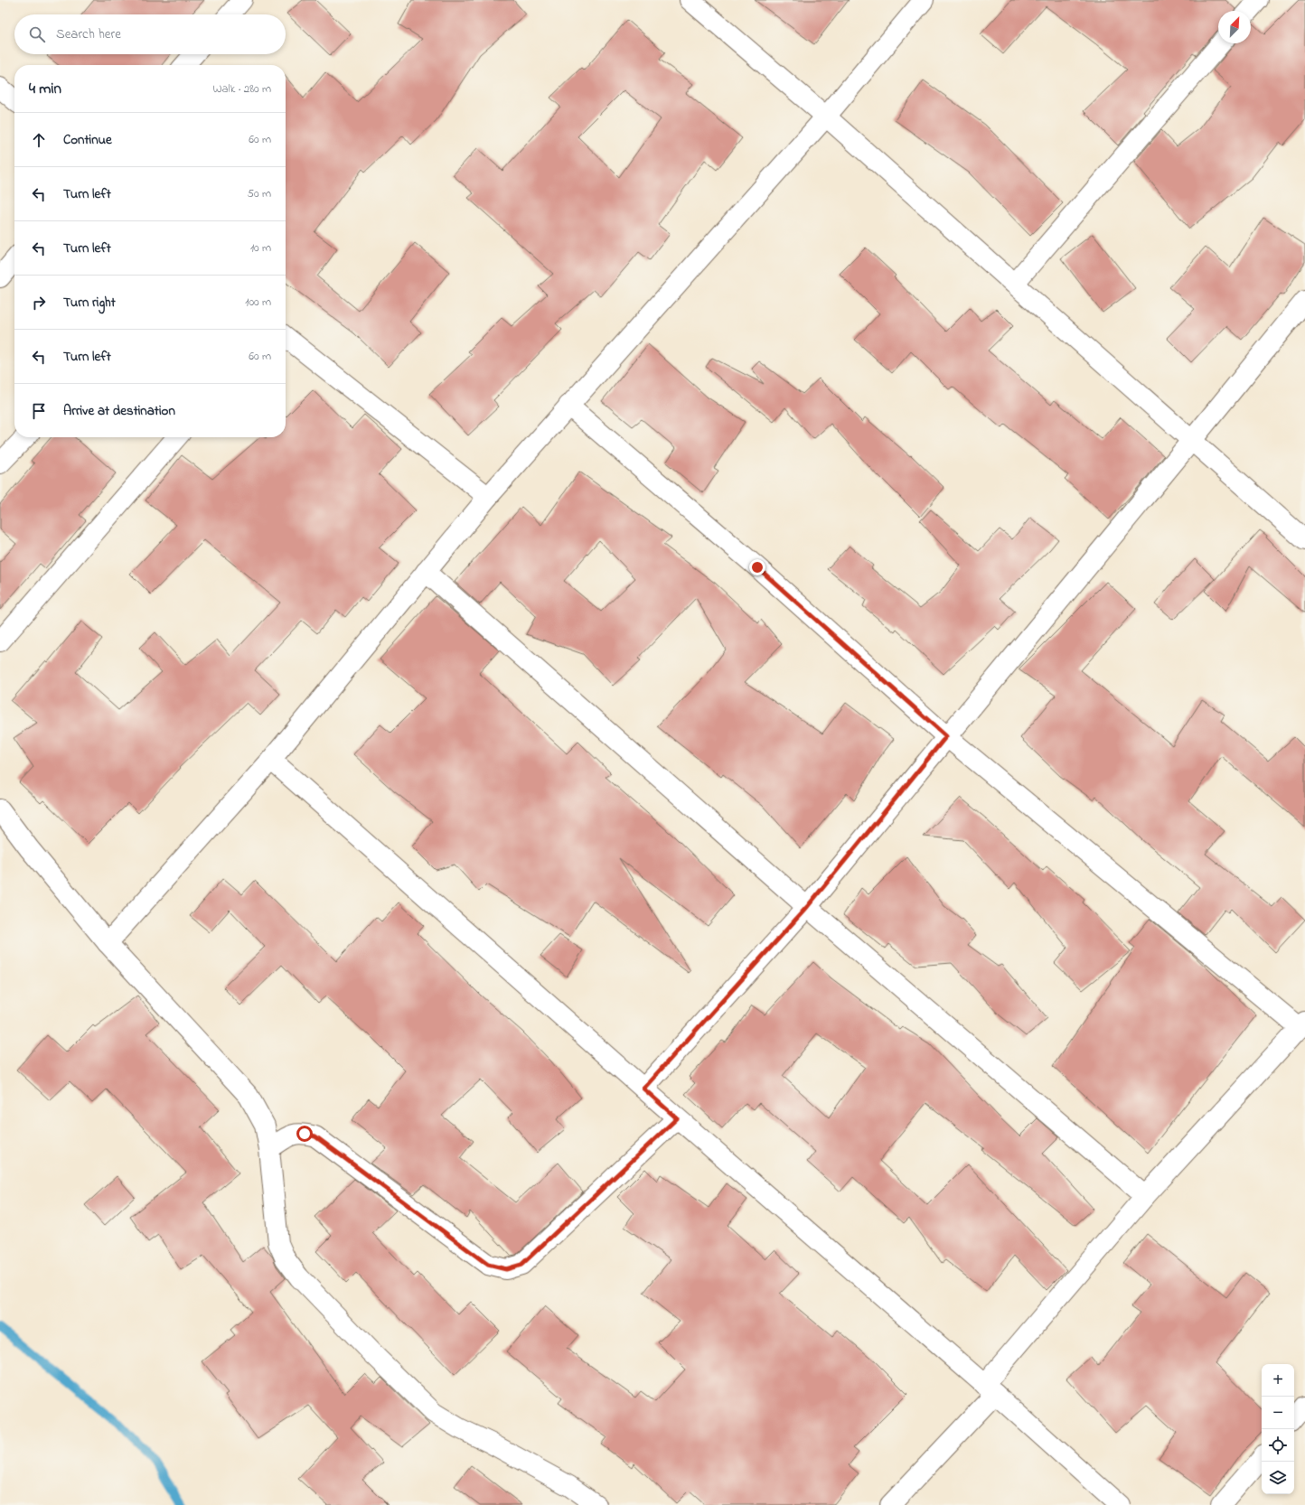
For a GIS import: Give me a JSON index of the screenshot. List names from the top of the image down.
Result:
{
  "north": "top right",
  "page": {
    "search": "Search here",
    "heading": ["4 min", "Walk · 280 m"],
    "list": [
      ["Continue", "60 m"],
      ["Turn left", "50 m"],
      ["Turn left", "10 m"],
      ["Turn right", "100 m"],
      ["Turn left", "60 m"],
      "Arrive at destination"
    ],
    "map_buttons": ["+", "−"]
  }
}
